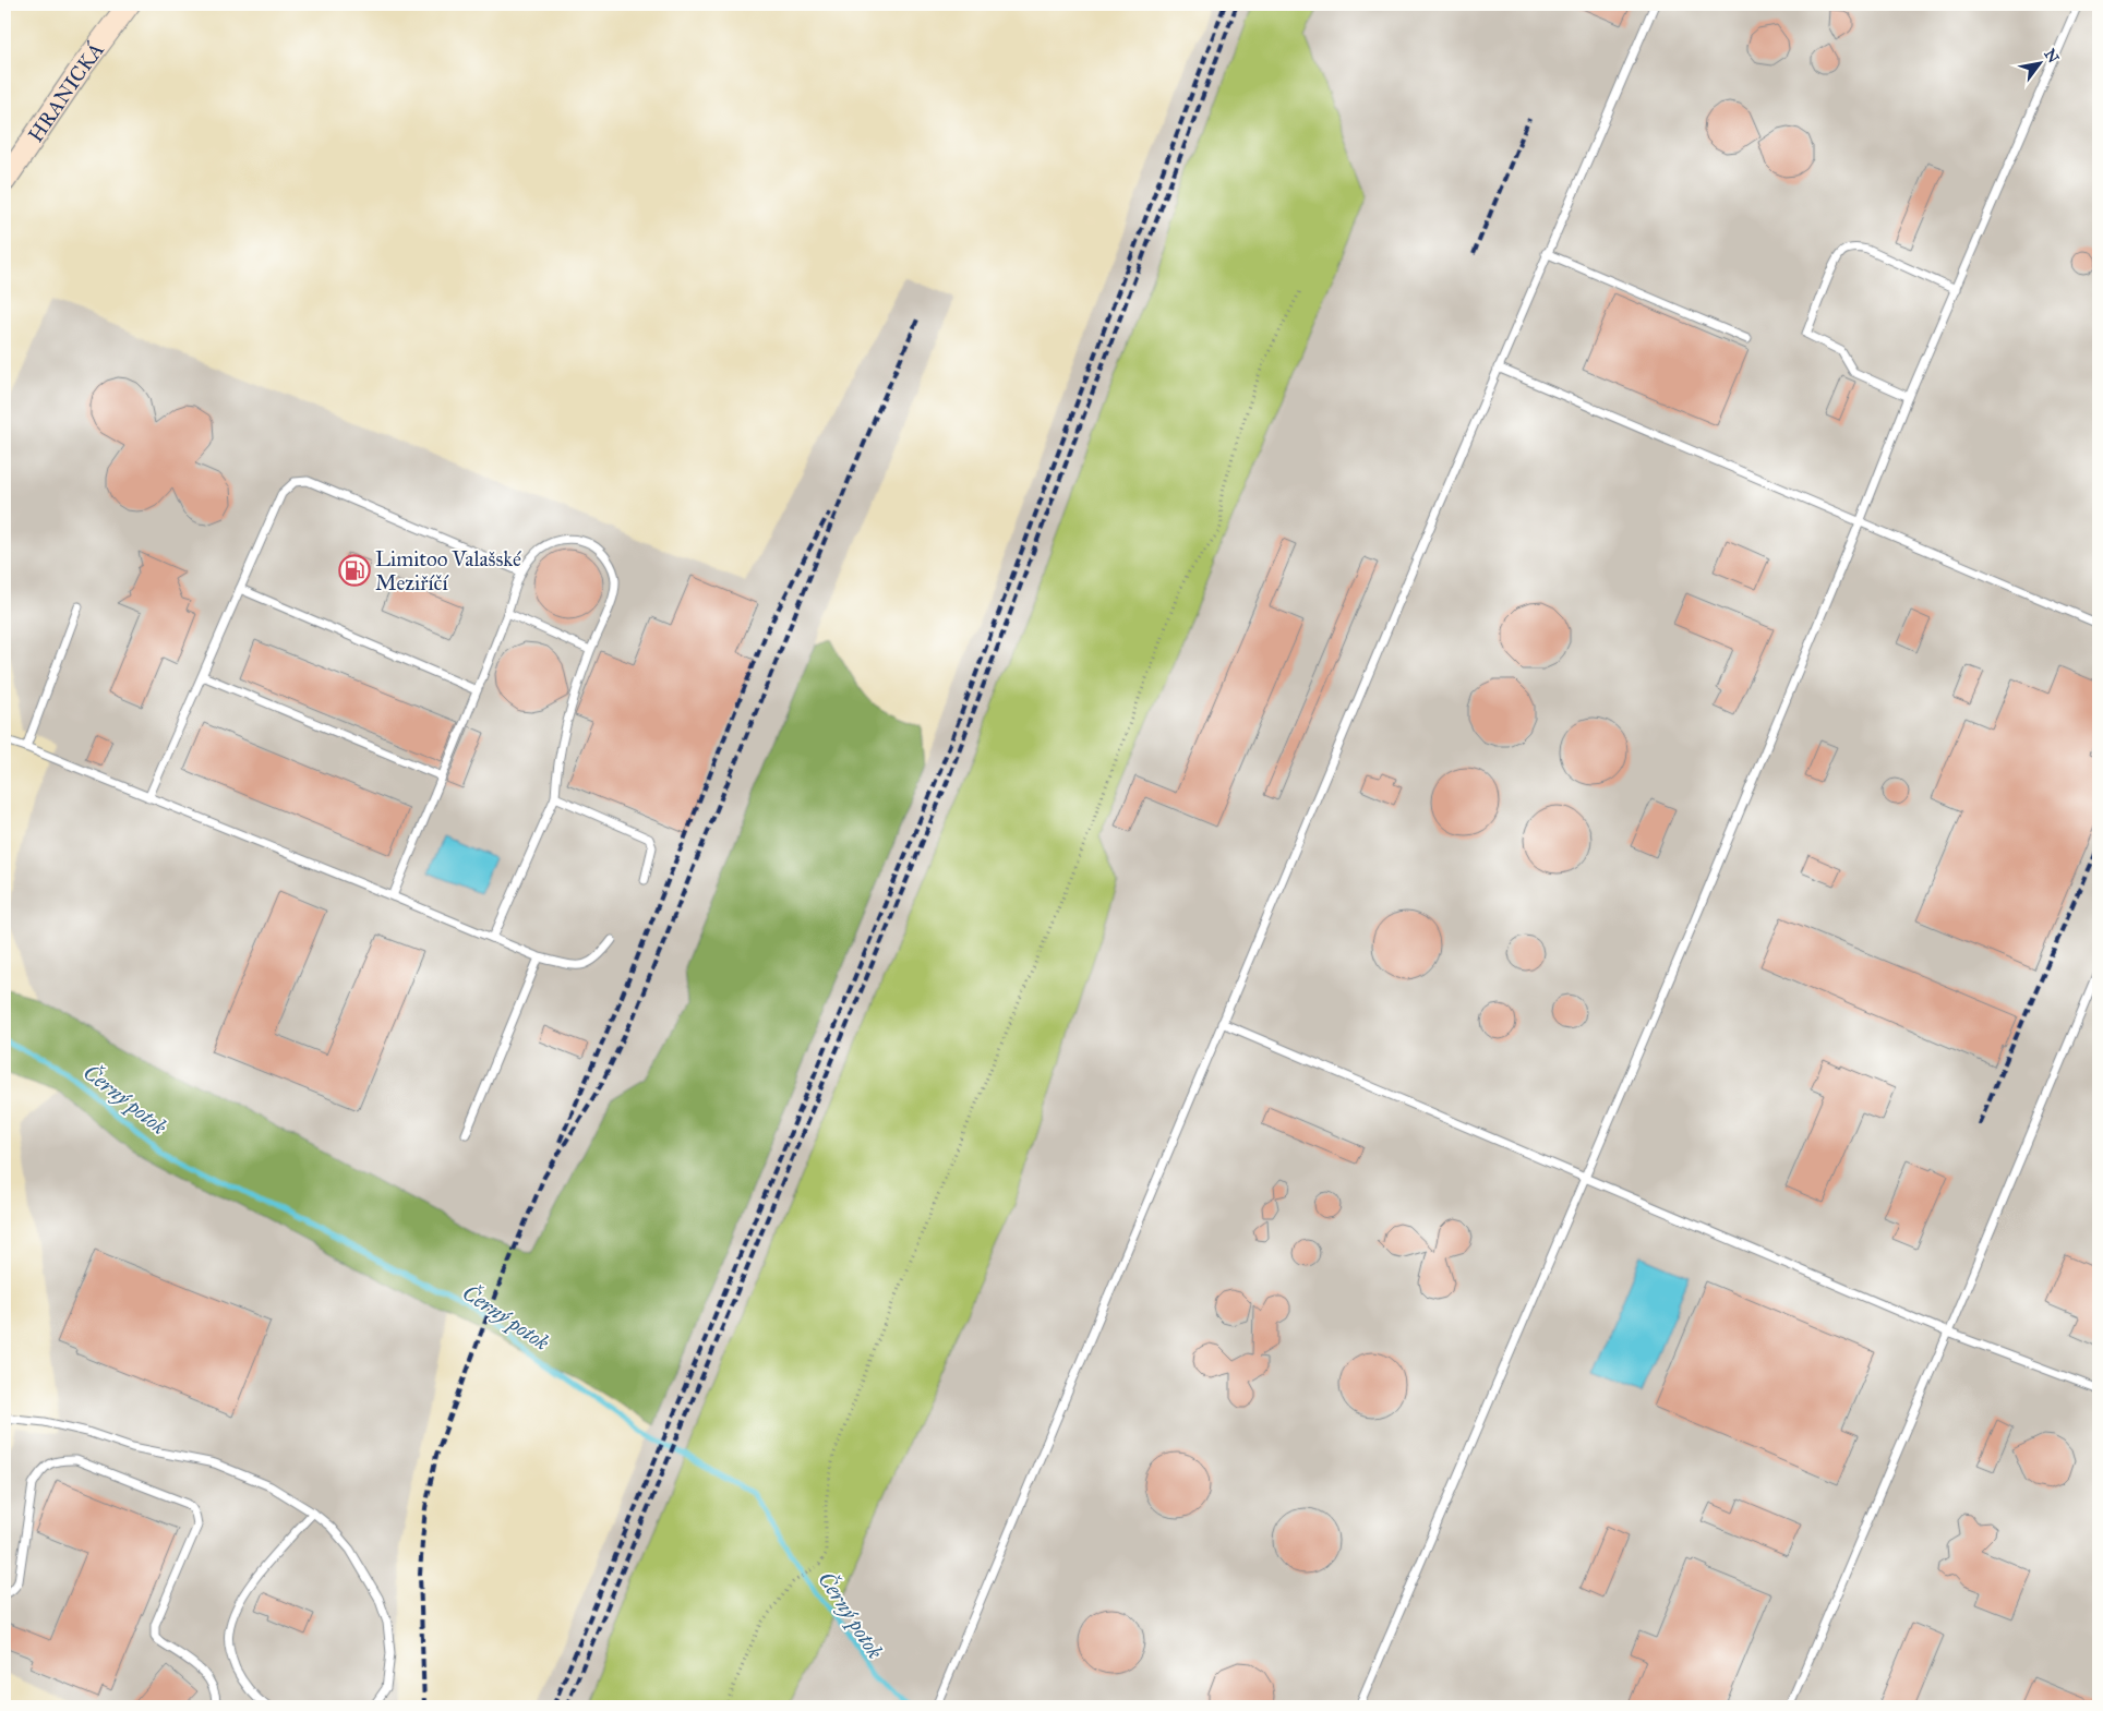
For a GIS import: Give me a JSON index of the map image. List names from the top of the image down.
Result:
{
  "streets": {
    "street": ["HRANICKÁ"]
  },
  "water": ["Černý potok"],
  "places": {
    "fuel station": ["Limitoo Valašské Meziříčí"]
  },
  "north": "top right"
}
